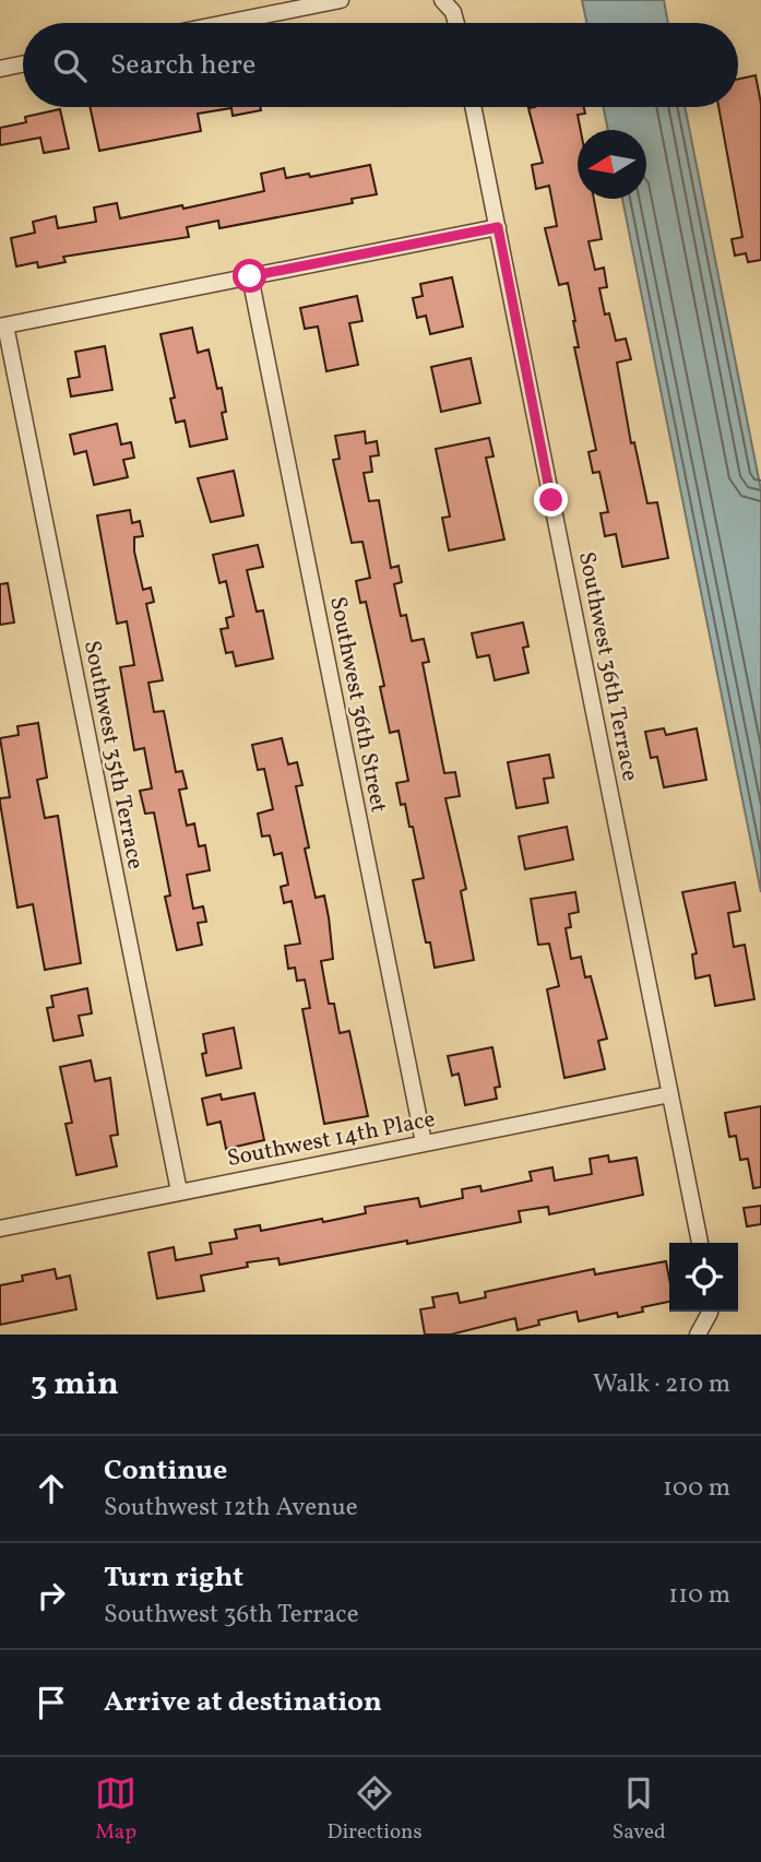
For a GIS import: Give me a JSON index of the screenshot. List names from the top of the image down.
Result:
{
  "streets": {
    "street": [
      "Southwest 36th Terrace",
      "Southwest 36th Street",
      "Southwest 35th Terrace",
      "Southwest 14th Place"
    ]
  },
  "crossings": [
    ["Southwest 36th Terrace", "Southwest 14th Place"],
    ["Southwest 36th Street", "Southwest 14th Place"],
    ["Southwest 35th Terrace", "Southwest 14th Place"]
  ],
  "north": "left",
  "page": {
    "search": "Search here",
    "heading": ["3 min", "Walk · 210 m"],
    "list": [
      ["Continue", "Southwest 12th Avenue", "100 m"],
      ["Turn right", "Southwest 36th Terrace", "110 m"],
      "Arrive at destination"
    ],
    "nav": ["Map", "Directions", "Saved"]
  }
}
